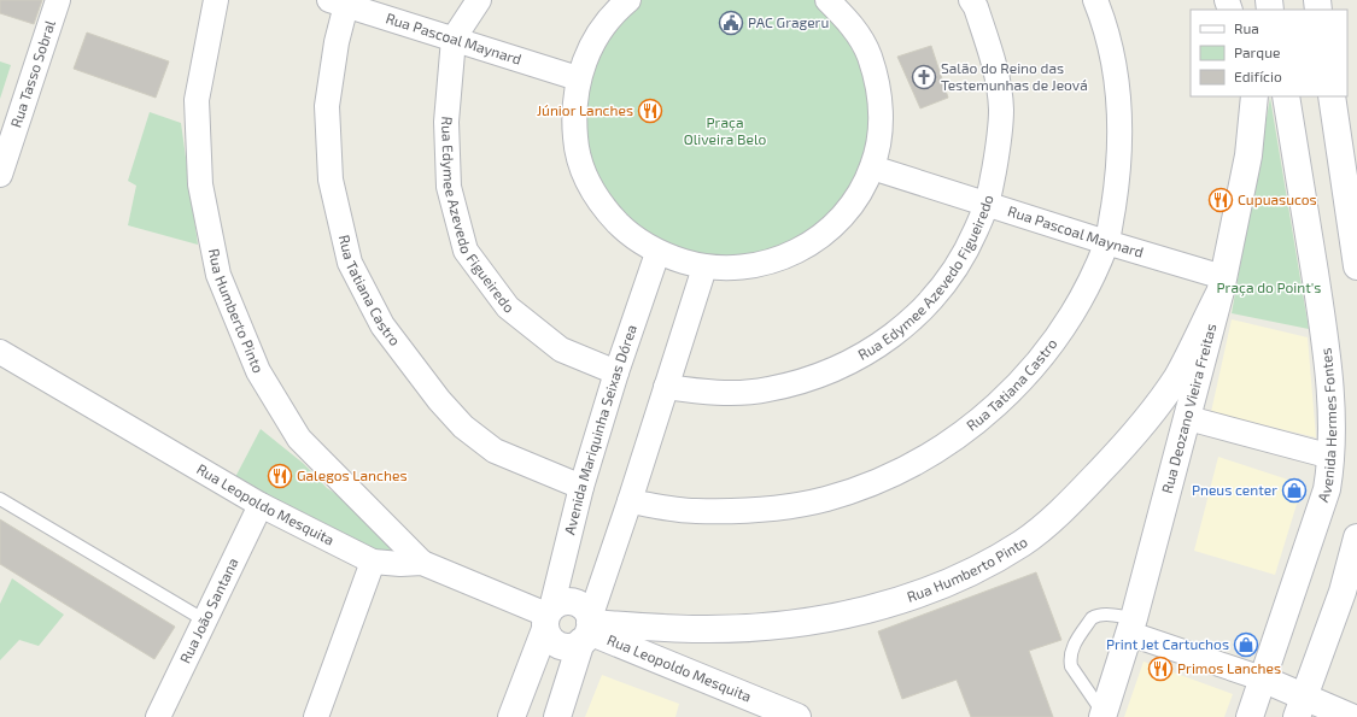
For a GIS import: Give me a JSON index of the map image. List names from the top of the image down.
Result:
{
  "streets": {
    "street": [
      "Rua Pascoal Maynard",
      "Rua Tasso Sobral",
      "Rua Edymee Azevedo Figueiredo",
      "Rua Tatiana Castro",
      "Rua Humberto Pinto",
      "Rua Deozano Vieira Freitas",
      "Avenida Hermes Fontes",
      "Avenida Mariquinha Seixas Dórea",
      "Rua Leopoldo Mesquita",
      "Rua João Santana"
    ]
  },
  "crossings": [
    ["Rua Pascoal Maynard", "Rua Edymee Azevedo Figueiredo"],
    ["Rua Pascoal Maynard", "Rua Tatiana Castro"],
    ["Rua Pascoal Maynard", "Rua Humberto Pinto"],
    ["Rua Pascoal Maynard", "Rua Deozano Vieira Freitas"],
    ["Rua Edymee Azevedo Figueiredo", "Avenida Mariquinha Seixas Dórea"],
    ["Rua Tatiana Castro", "Avenida Mariquinha Seixas Dórea"],
    ["Rua Humberto Pinto", "Rua Deozano Vieira Freitas"],
    ["Rua Humberto Pinto", "Avenida Mariquinha Seixas Dórea"],
    ["Rua Humberto Pinto", "Rua Leopoldo Mesquita"],
    ["Avenida Mariquinha Seixas Dórea", "Rua Leopoldo Mesquita"],
    ["Rua Leopoldo Mesquita", "Rua João Santana"]
  ],
  "parks": ["Praça Oliveira Belo", "Praça do Point's"],
  "places": {
    "public building": ["PAC Grageru"],
    "church": ["Salão do Reino das Testemunhas de Jeová"],
    "restaurant": [
      "Júnior Lanches",
      "Cupuasucos",
      "Galegos Lanches",
      "Primos Lanches"
    ],
    "shop": ["Pneus center", "Print Jet Cartuchos"]
  },
  "legend": ["Rua", "Parque", "Edifício"]
}
